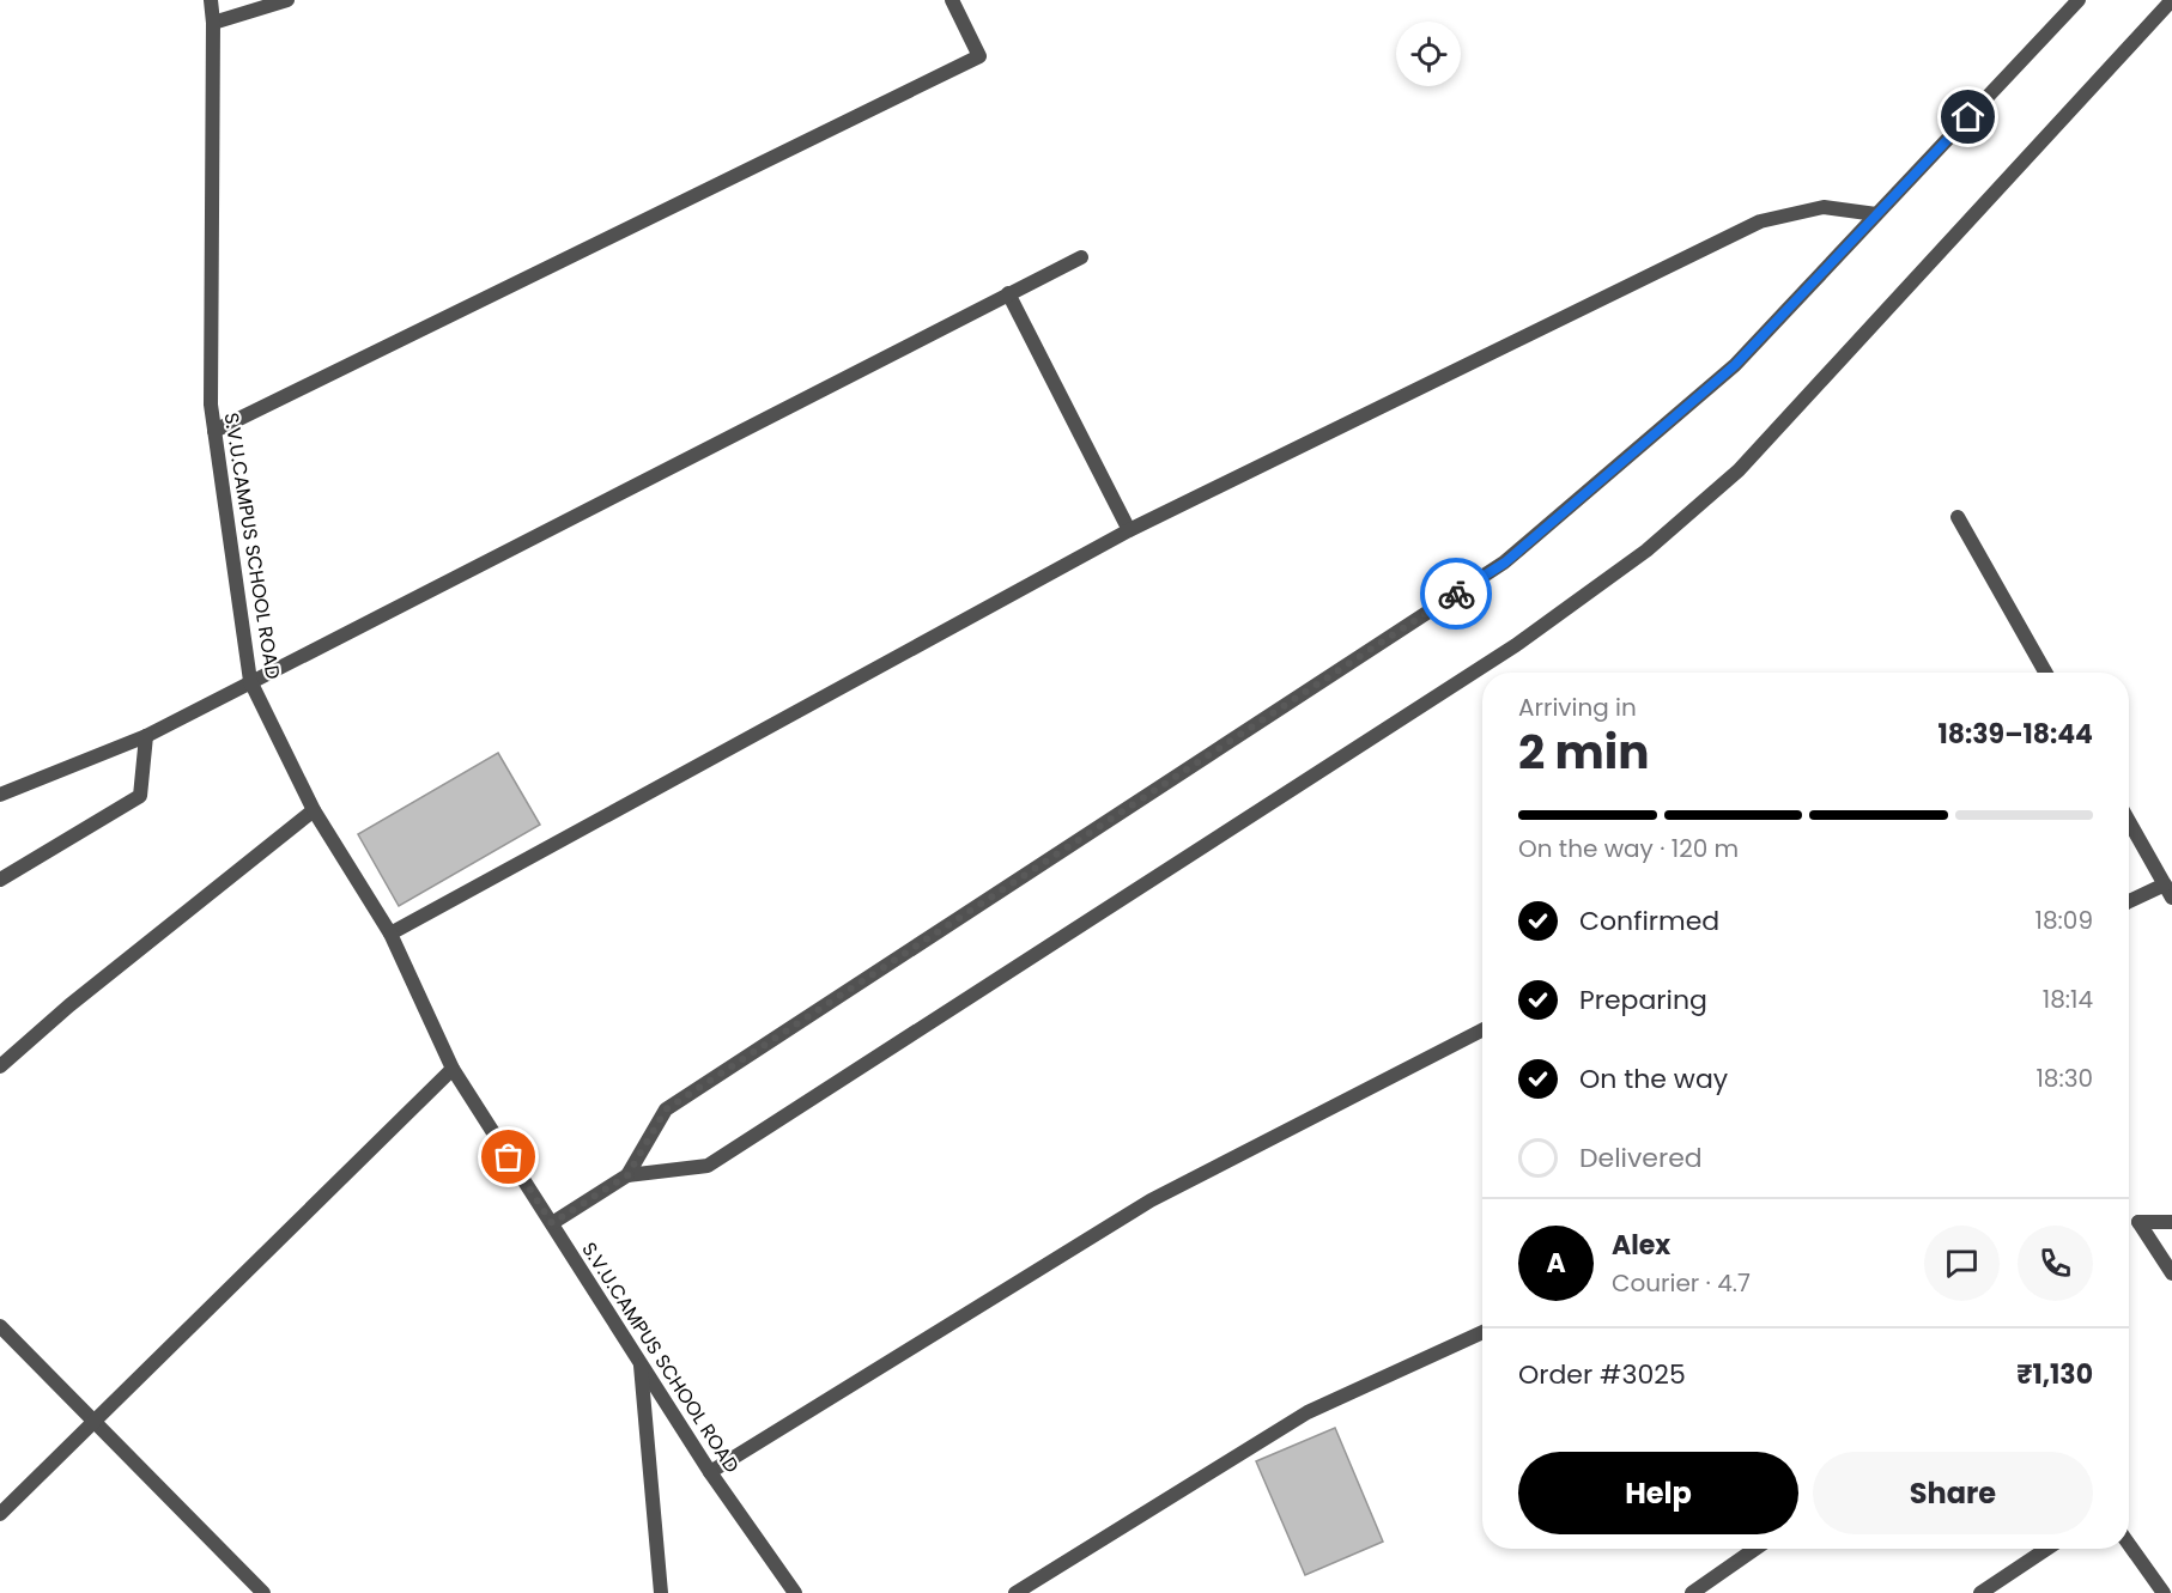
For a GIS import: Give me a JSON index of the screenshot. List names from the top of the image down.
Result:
{
  "streets": {
    "street": ["S.V.U.CAMPUS SCHOOL ROAD"]
  },
  "page": {
    "heading": ["2 min", "Arriving in", "18:39–18:44"],
    "panel": [
      "Alex",
      "Courier · 4.7",
      "Order #3025",
      "₹1,130"
    ],
    "bar": "On the way · 120 m",
    "list": [
      ["Confirmed", "18:09"],
      ["Preparing", "18:14"],
      ["On the way", "18:30"],
      "Delivered"
    ],
    "round": "A",
    "buttons": ["Help", "Share"]
  }
}
